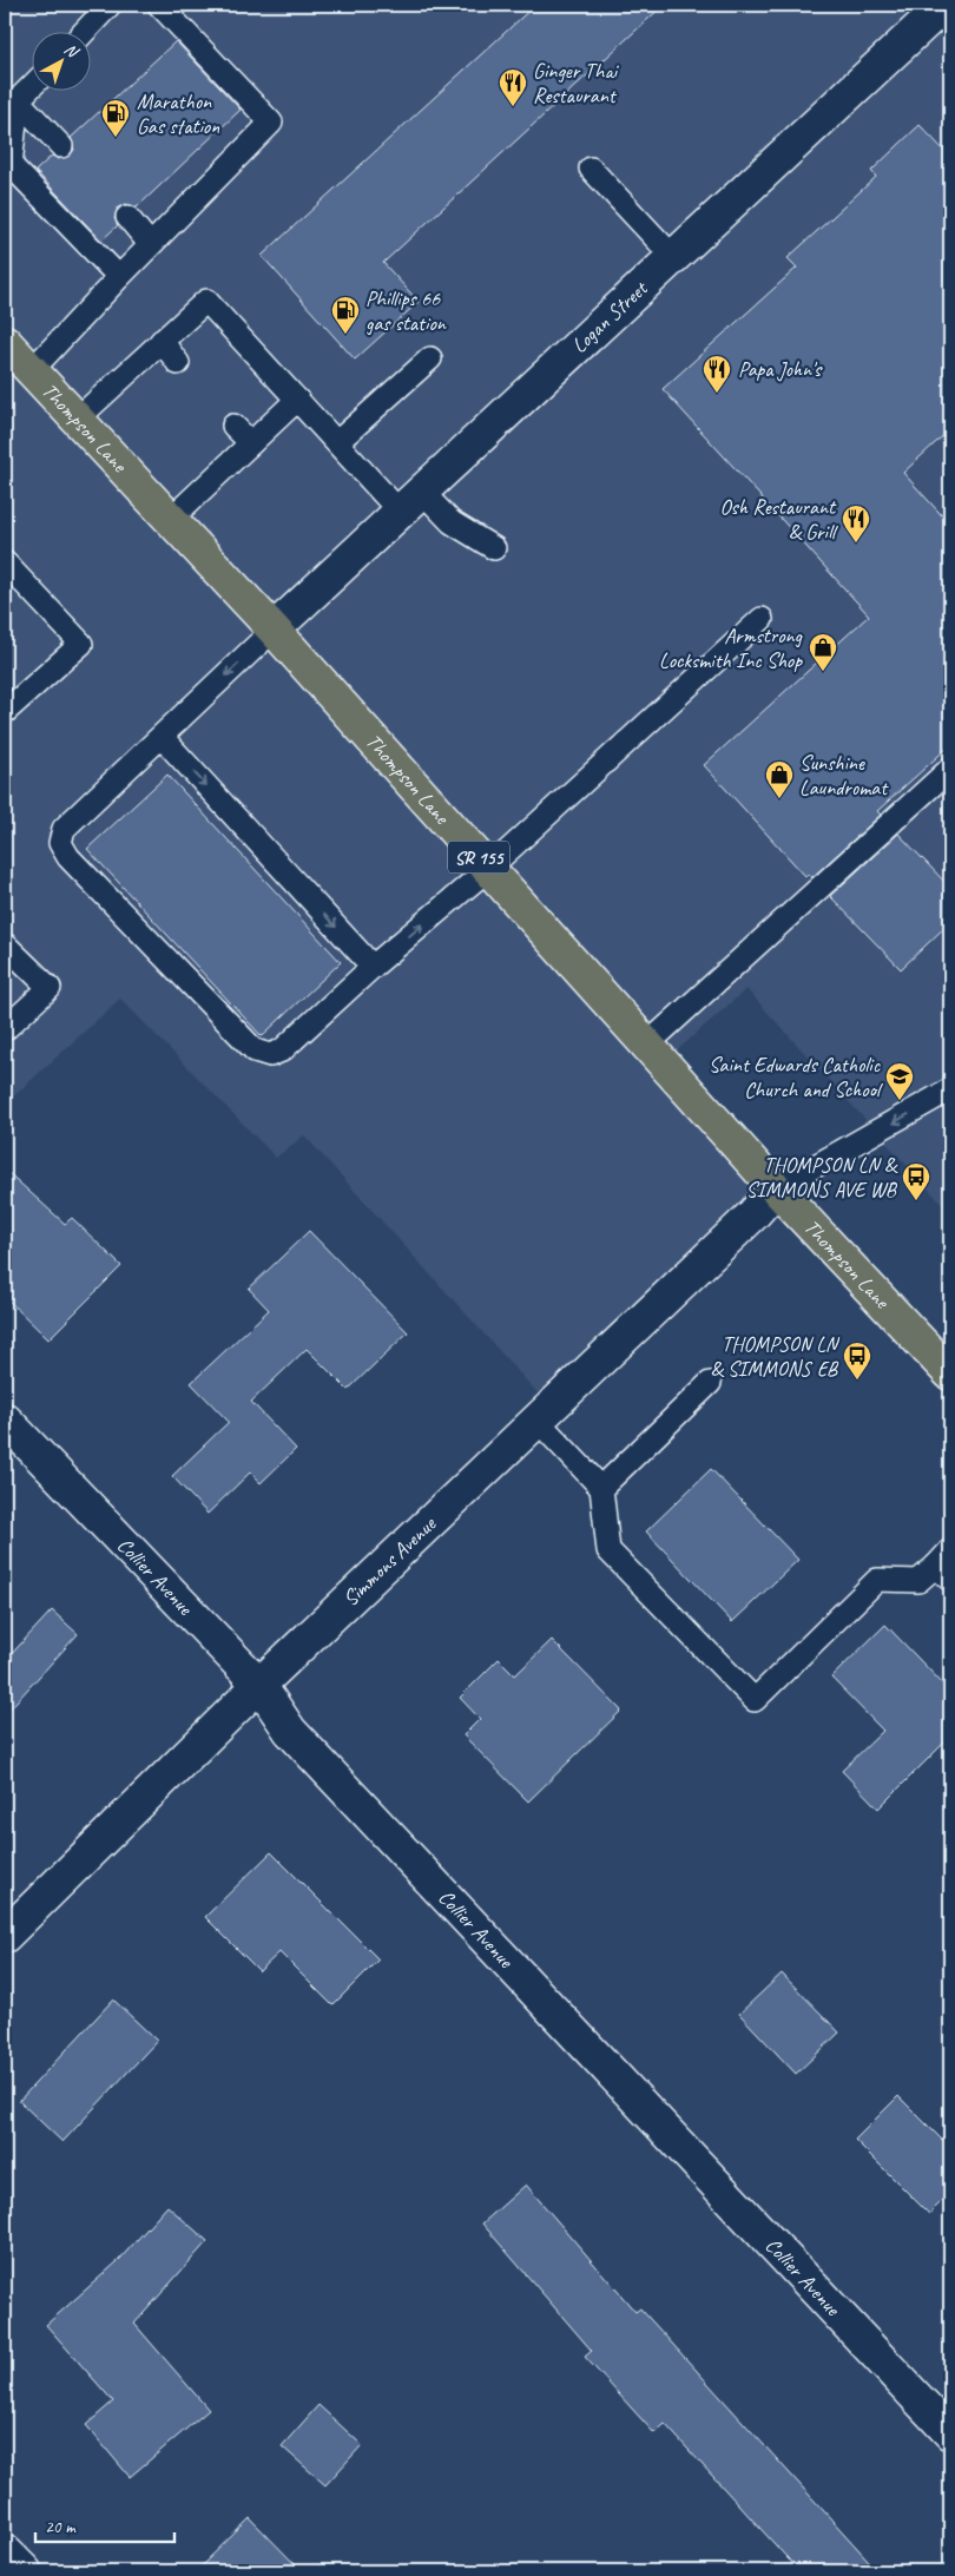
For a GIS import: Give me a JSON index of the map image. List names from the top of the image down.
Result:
{
  "streets": {
    "main road": ["Thompson Lane", "SR 155"],
    "street": ["Logan Street", "Simmons Avenue", "Collier Avenue"]
  },
  "crossings": [
    ["Logan Street", "Thompson Lane"],
    ["Thompson Lane", "Simmons Avenue"],
    ["Simmons Avenue", "Collier Avenue"]
  ],
  "places": {
    "restaurant": ["Ginger Thai Restaurant", "Papa John's", "Osh Restaurant & Grill"],
    "fuel station": ["Marathon Gas station", "Phillips 66 gas station"],
    "shop": ["Armstrong Locksmith Inc Shop", "Sunshine Laundromat"],
    "school or university": ["Saint Edwards Catholic Church and School"],
    "bus stop": ["THOMPSON LN & SIMMONS AVE WB", "THOMPSON LN & SIMMONS EB"]
  },
  "scale_bar": "20 m",
  "north": "top right"
}
